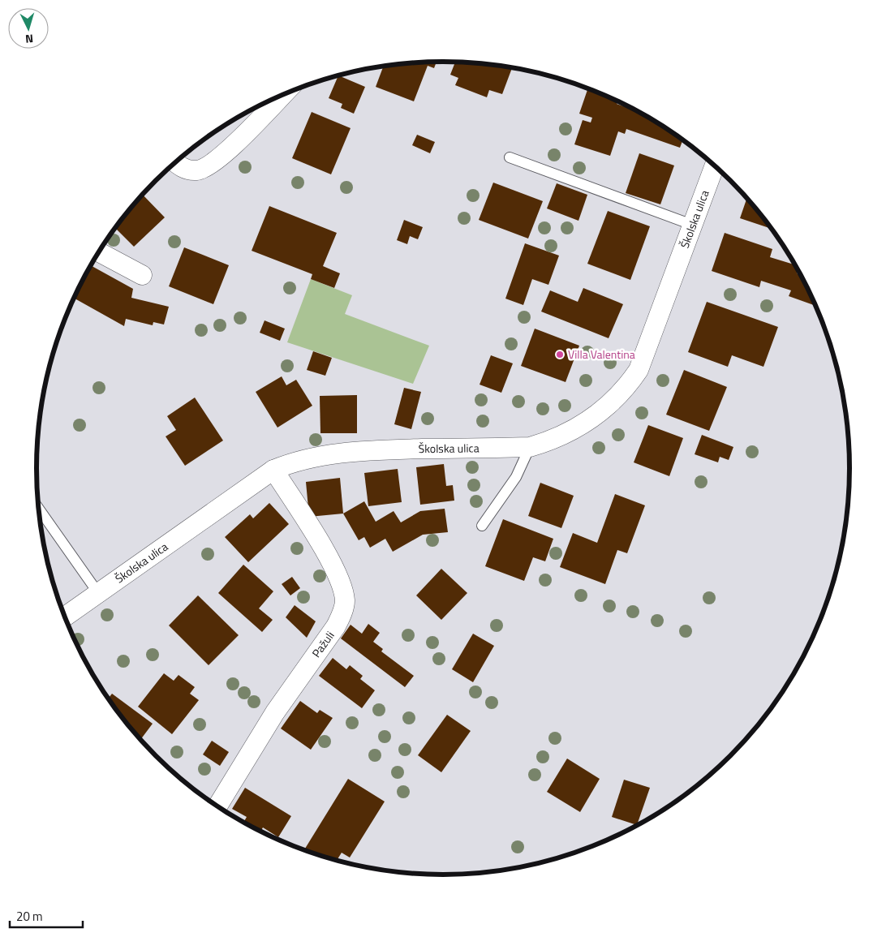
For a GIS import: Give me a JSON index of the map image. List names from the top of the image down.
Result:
{
  "streets": {
    "street": ["Školska ulica", "Pažuli"]
  },
  "crossings": [
    ["Školska ulica", "Pažuli"]
  ],
  "places": ["Villa Valentina"],
  "scale_bar": "20 m",
  "north": "bottom"
}
